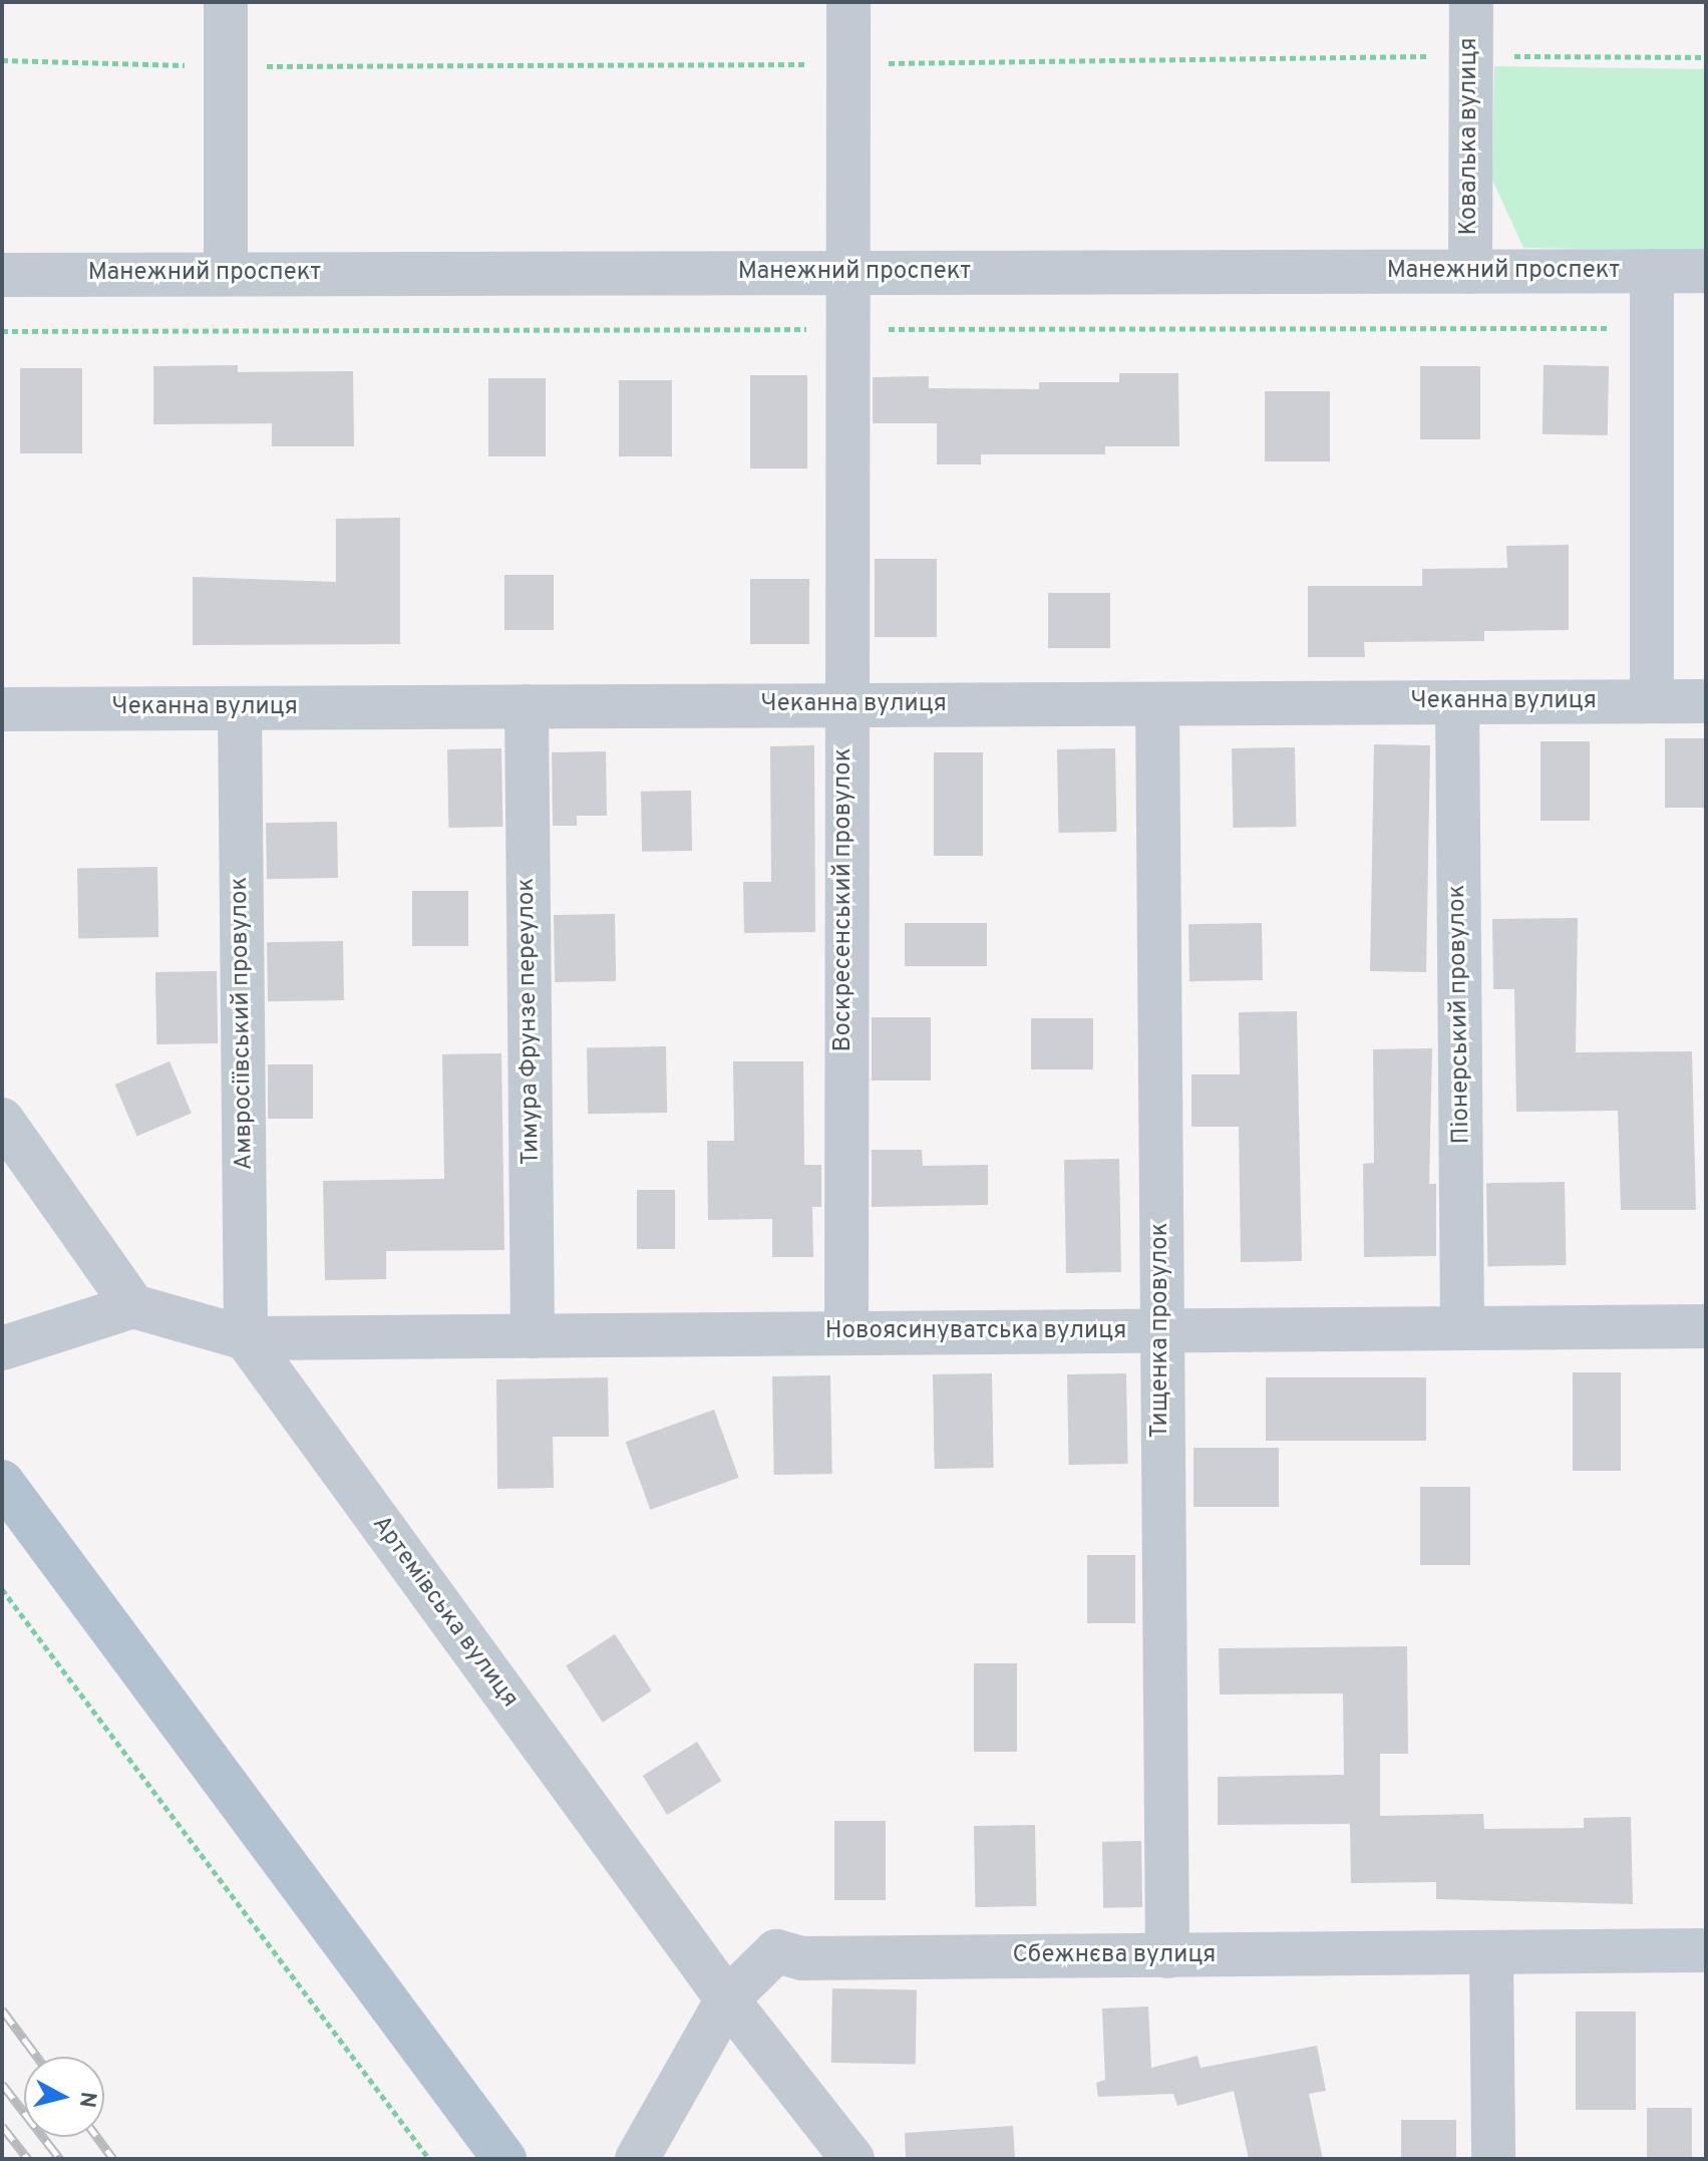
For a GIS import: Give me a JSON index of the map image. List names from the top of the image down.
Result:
{
  "streets": {
    "street": [
      "Ковалька вулиця",
      "Манежний проспект",
      "Чеканна вулиця",
      "Воскресенський провулок",
      "Пiонерський провулок",
      "Тимура Фрунзе переулок",
      "Амвросіївський провулок",
      "Тищенка провулок",
      "Новоясинуватська вулиця",
      "Артемівська вулиця",
      "Сбежнєва вулиця"
    ]
  },
  "crossings": [
    ["Ковалька вулиця", "Манежний проспект"],
    ["Манежний проспект", "Воскресенський провулок"],
    ["Чеканна вулиця", "Воскресенський провулок"],
    ["Чеканна вулиця", "Пiонерський провулок"],
    ["Чеканна вулиця", "Тимура Фрунзе переулок"],
    ["Чеканна вулиця", "Амвросіївський провулок"],
    ["Чеканна вулиця", "Тищенка провулок"],
    ["Воскресенський провулок", "Новоясинуватська вулиця"],
    ["Пiонерський провулок", "Новоясинуватська вулиця"],
    ["Тимура Фрунзе переулок", "Новоясинуватська вулиця"],
    ["Амвросіївський провулок", "Новоясинуватська вулиця"],
    ["Амвросіївський провулок", "Артемівська вулиця"],
    ["Тищенка провулок", "Новоясинуватська вулиця"],
    ["Тищенка провулок", "Сбежнєва вулиця"],
    ["Новоясинуватська вулиця", "Артемівська вулиця"],
    ["Артемівська вулиця", "Сбежнєва вулиця"]
  ],
  "north": "right"
}
